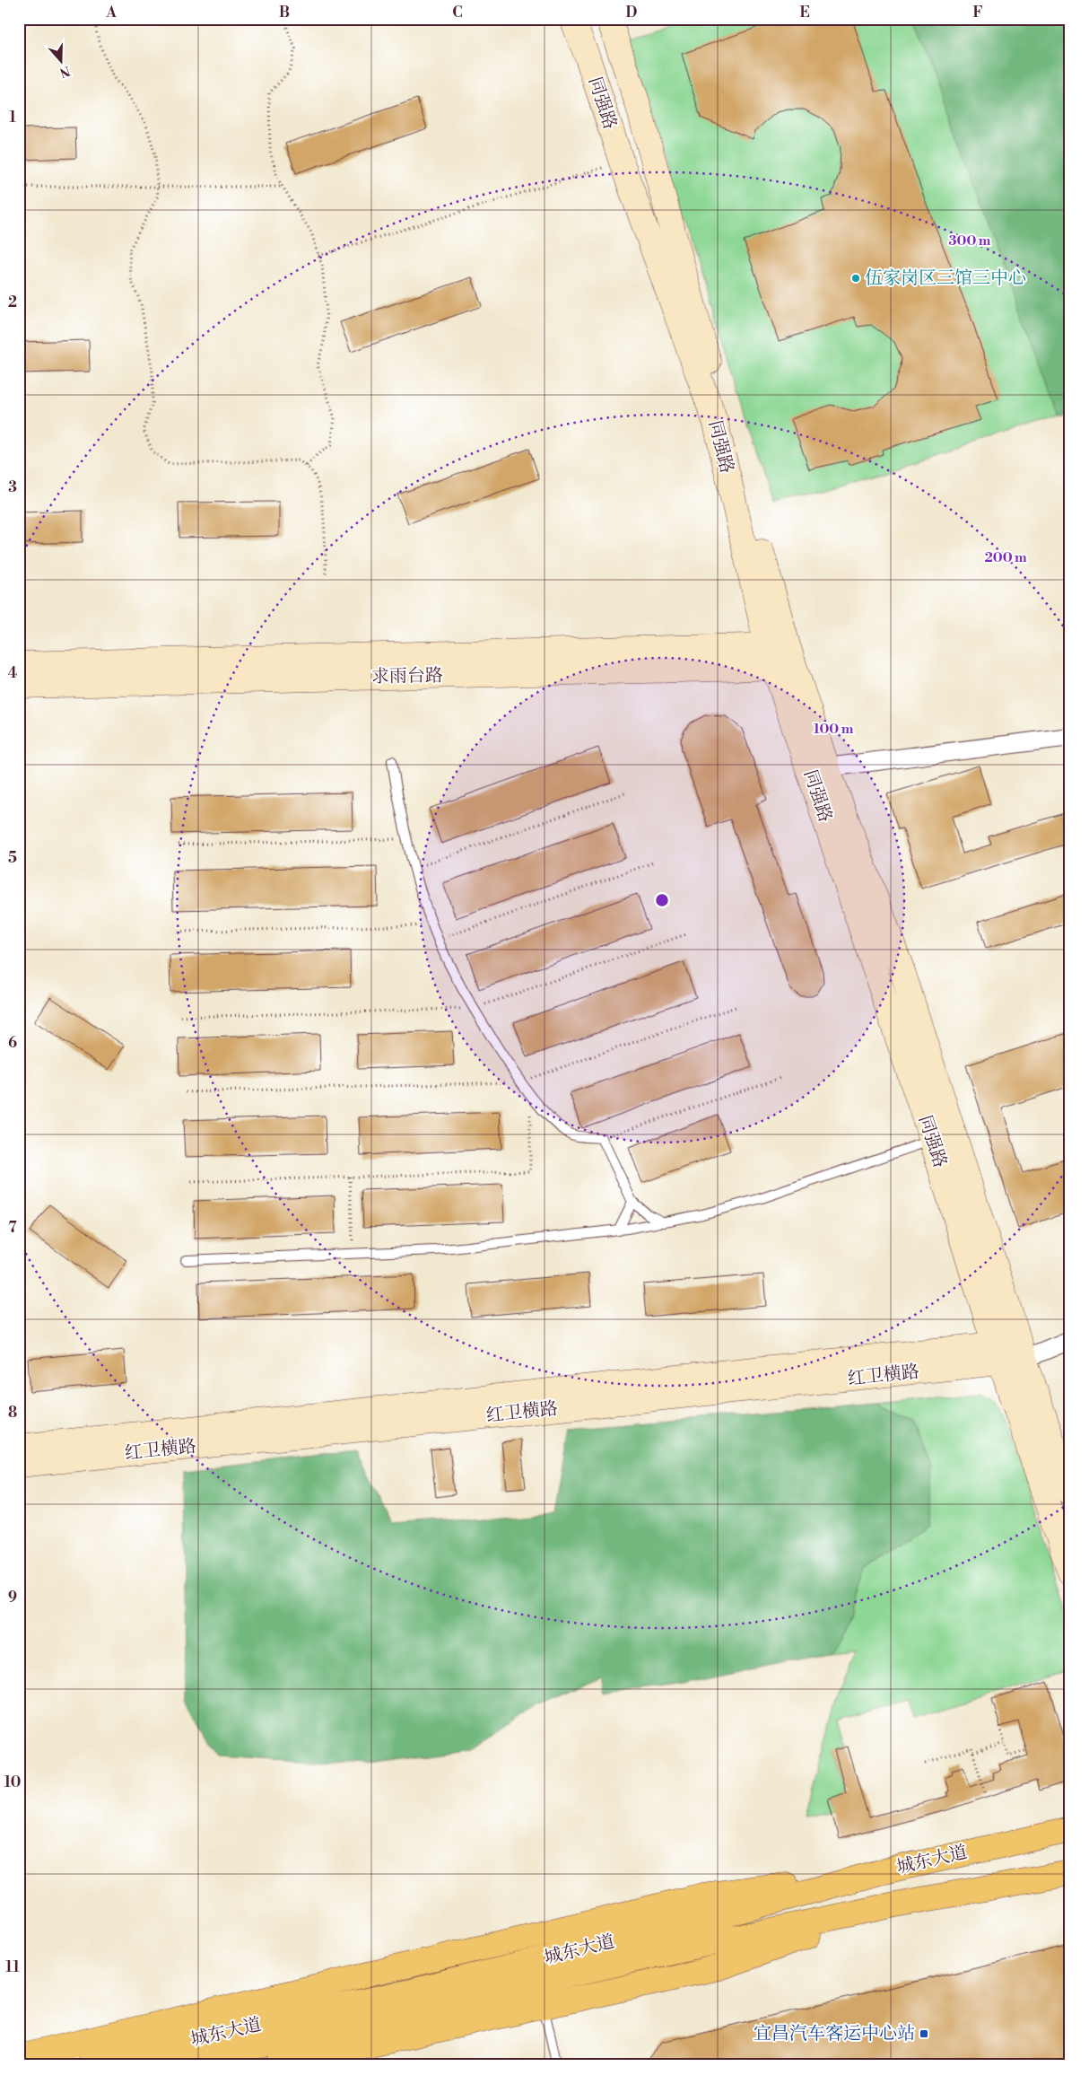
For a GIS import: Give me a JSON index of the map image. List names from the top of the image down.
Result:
{
  "streets": {
    "main road": ["城东大道"],
    "street": ["同强路", "求雨台路", "红卫横路"]
  },
  "crossings": [
    ["同强路", "求雨台路"],
    ["同强路", "红卫横路"]
  ],
  "places": {
    "other": ["伍家岗区三馆三中心"],
    "transit": ["宜昌汽车客运中心站"]
  },
  "north": "bottom",
  "grid": {
    "columns": [
      "A",
      "B",
      "C",
      "D",
      "E",
      "F"
    ],
    "rows": [
      "1",
      "2",
      "3",
      "4",
      "5",
      "6",
      "7",
      "8",
      "9",
      "10",
      "11"
    ]
  },
  "rings": ["300 m", "200 m", "100 m"]
}
